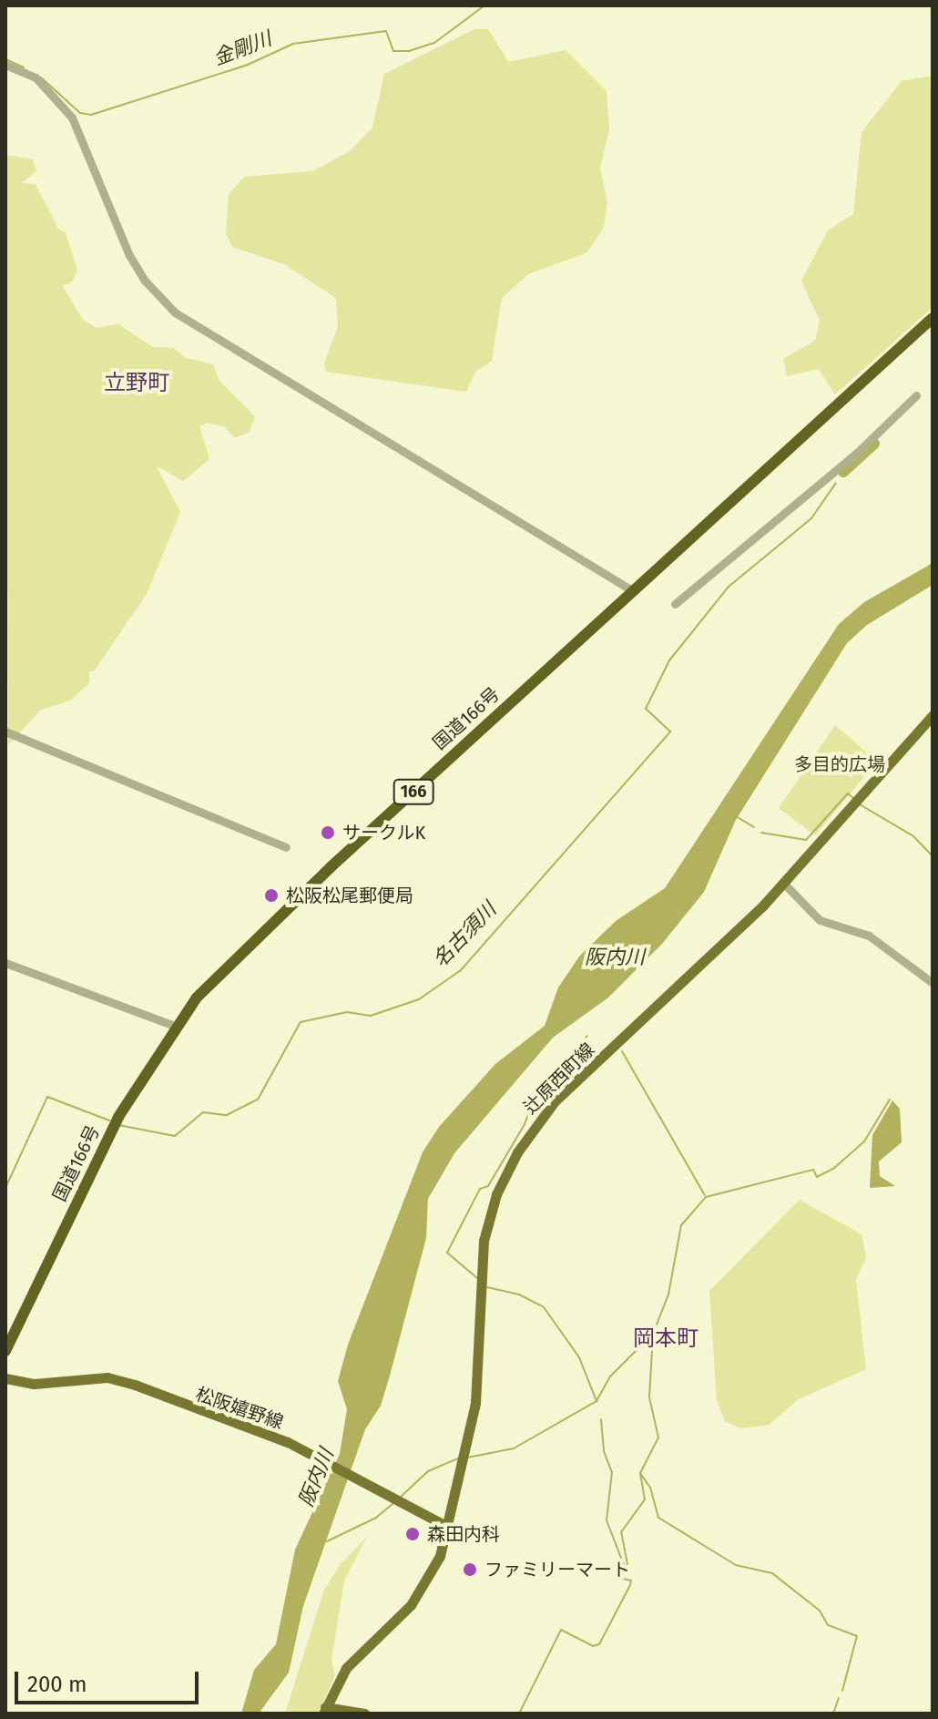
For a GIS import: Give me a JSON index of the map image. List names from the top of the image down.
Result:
{
  "streets": {
    "highway": ["国道166号", "166"],
    "main road": ["辻原西町線", "松阪嬉野線"]
  },
  "crossings": [
    ["辻原西町線", "松阪嬉野線"]
  ],
  "districts": ["立野町", "岡本町"],
  "water": ["金剛川", "名古須川", "阪内川"],
  "parks": ["多目的広場"],
  "places": [
    "サークルK",
    "松阪松尾郵便局",
    "森田内科",
    "ファミリーマート"
  ],
  "scale_bar": "200 m"
}
